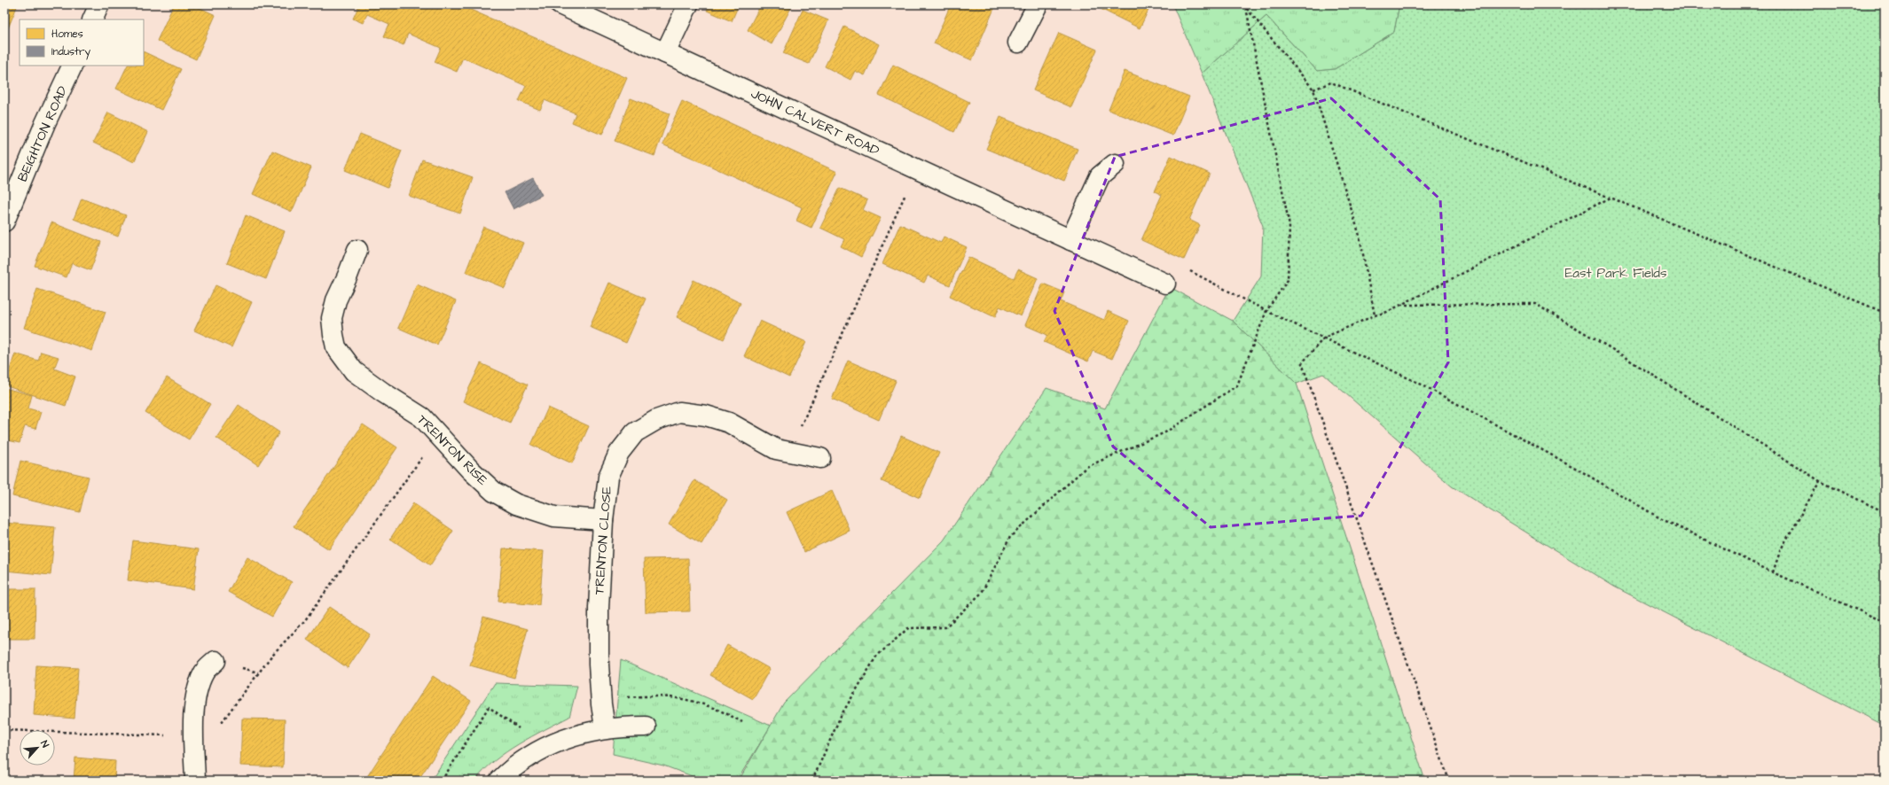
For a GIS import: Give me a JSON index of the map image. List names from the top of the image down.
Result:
{
  "streets": {
    "street": [
      "JOHN CALVERT ROAD",
      "BEIGHTON ROAD",
      "TRENTON RISE",
      "TRENTON CLOSE"
    ]
  },
  "crossings": [
    ["TRENTON RISE", "TRENTON CLOSE"]
  ],
  "parks": ["East Park Fields"],
  "legend": ["Homes", "Industry"],
  "north": "top right"
}
